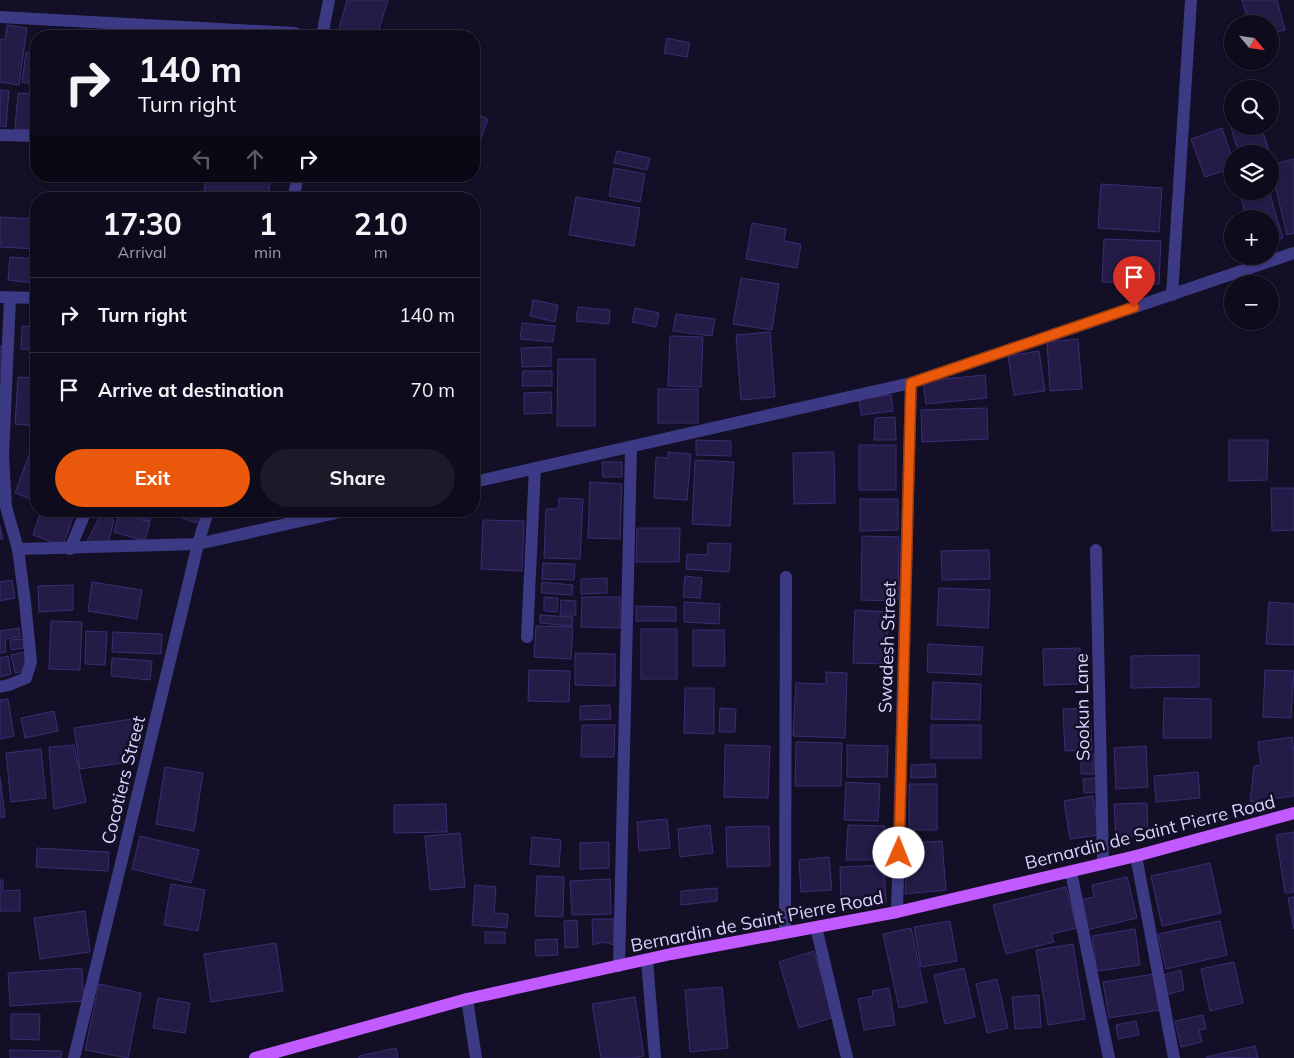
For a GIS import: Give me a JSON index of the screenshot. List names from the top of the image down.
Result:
{
  "streets": {
    "main road": ["Bernardin de Saint Pierre Road"],
    "street": ["Swadesh Street", "Sookun Lane", "Cocotiers Street"]
  },
  "crossings": [
    ["Swadesh Street", "Bernardin de Saint Pierre Road"],
    ["Sookun Lane", "Bernardin de Saint Pierre Road"]
  ],
  "north": "bottom right",
  "page": {
    "map_buttons": ["+", "−"],
    "turn": ["140 m", "Turn right"],
    "eta": [
      "17:30",
      "Arrival",
      "1",
      "min",
      "210",
      "m"
    ],
    "list": [
      {
        "name": "Turn right",
        "value": "140 m"
      },
      {
        "name": "Arrive at destination",
        "value": "70 m"
      }
    ],
    "buttons": ["Exit", "Share"]
  }
}
